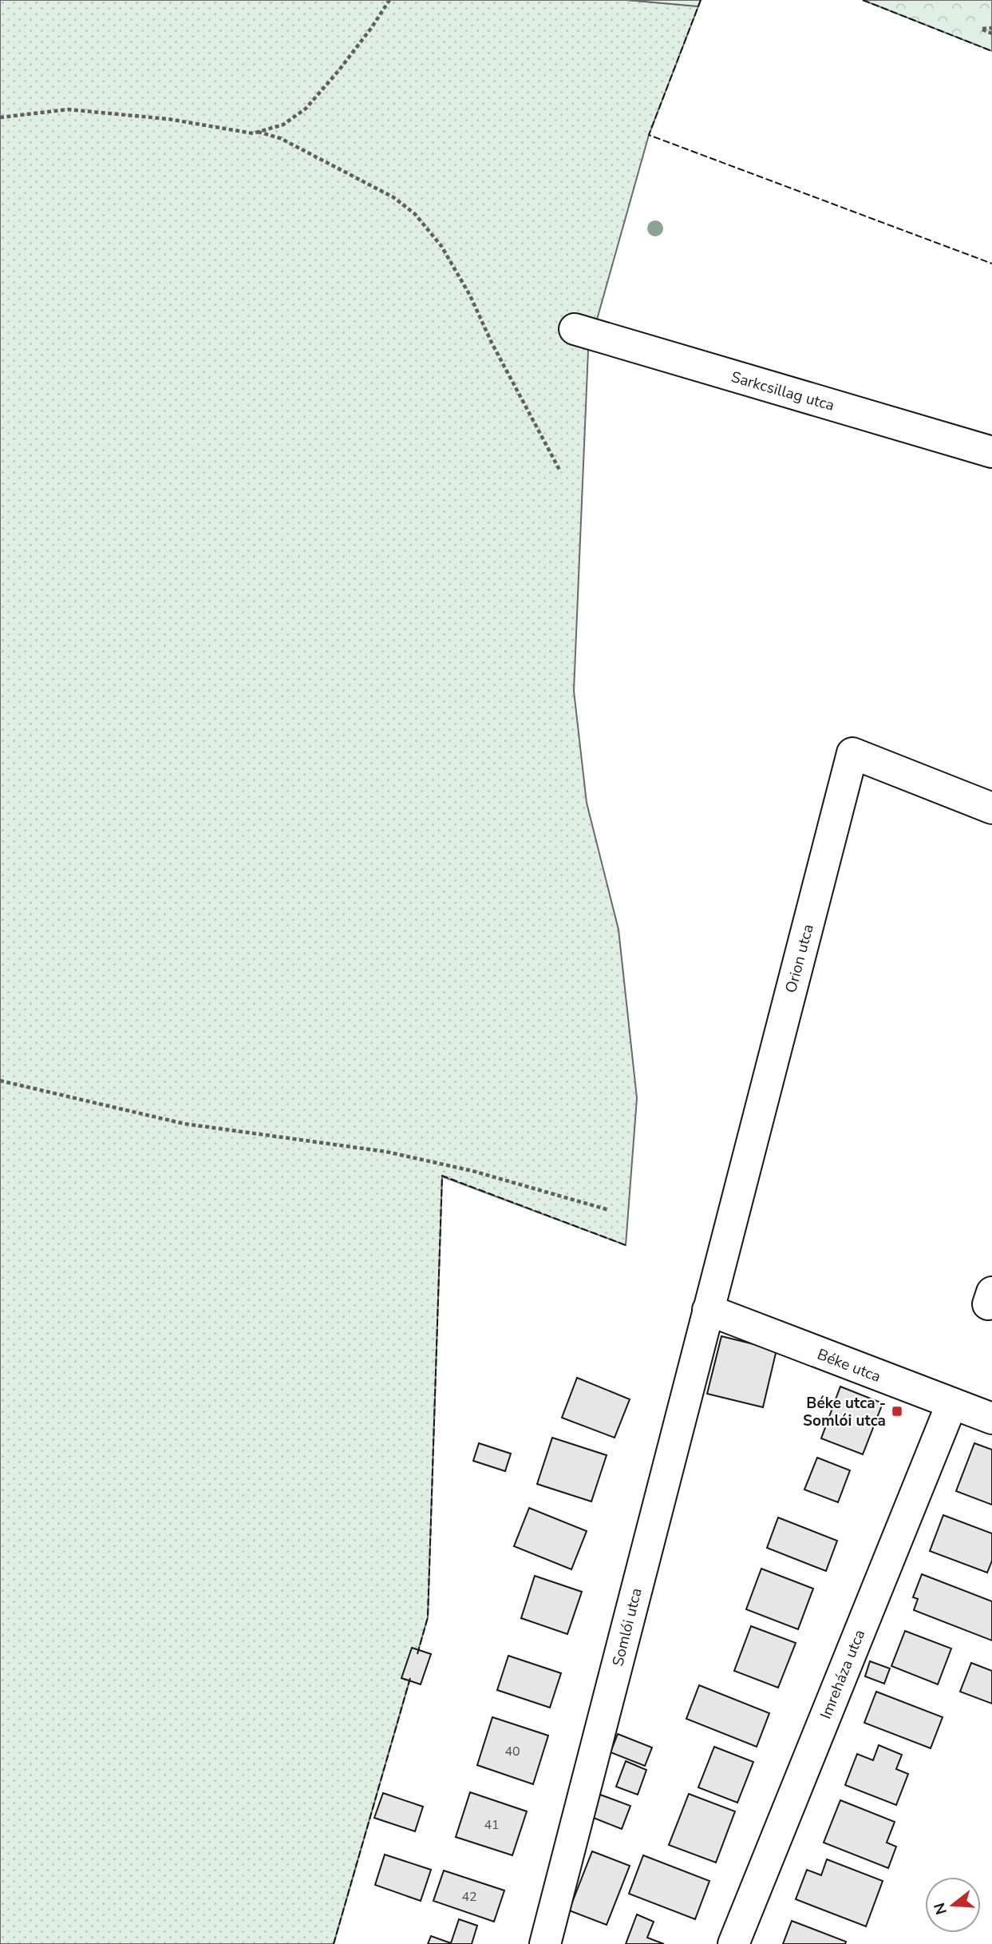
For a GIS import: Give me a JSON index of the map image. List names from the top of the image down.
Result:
{
  "streets": {
    "street": [
      "Sarkcsillag utca",
      "Orion utca",
      "Béke utca",
      "Somlói utca",
      "Imreháza utca"
    ]
  },
  "crossings": [
    ["Orion utca", "Béke utca"],
    ["Orion utca", "Somlói utca"],
    ["Béke utca", "Somlói utca"],
    ["Béke utca", "Imreháza utca"]
  ],
  "places": {
    "transit": ["Béke utca - Somlói utca"]
  },
  "house_numbers": ["40", "41", "42"],
  "north": "left"
}
